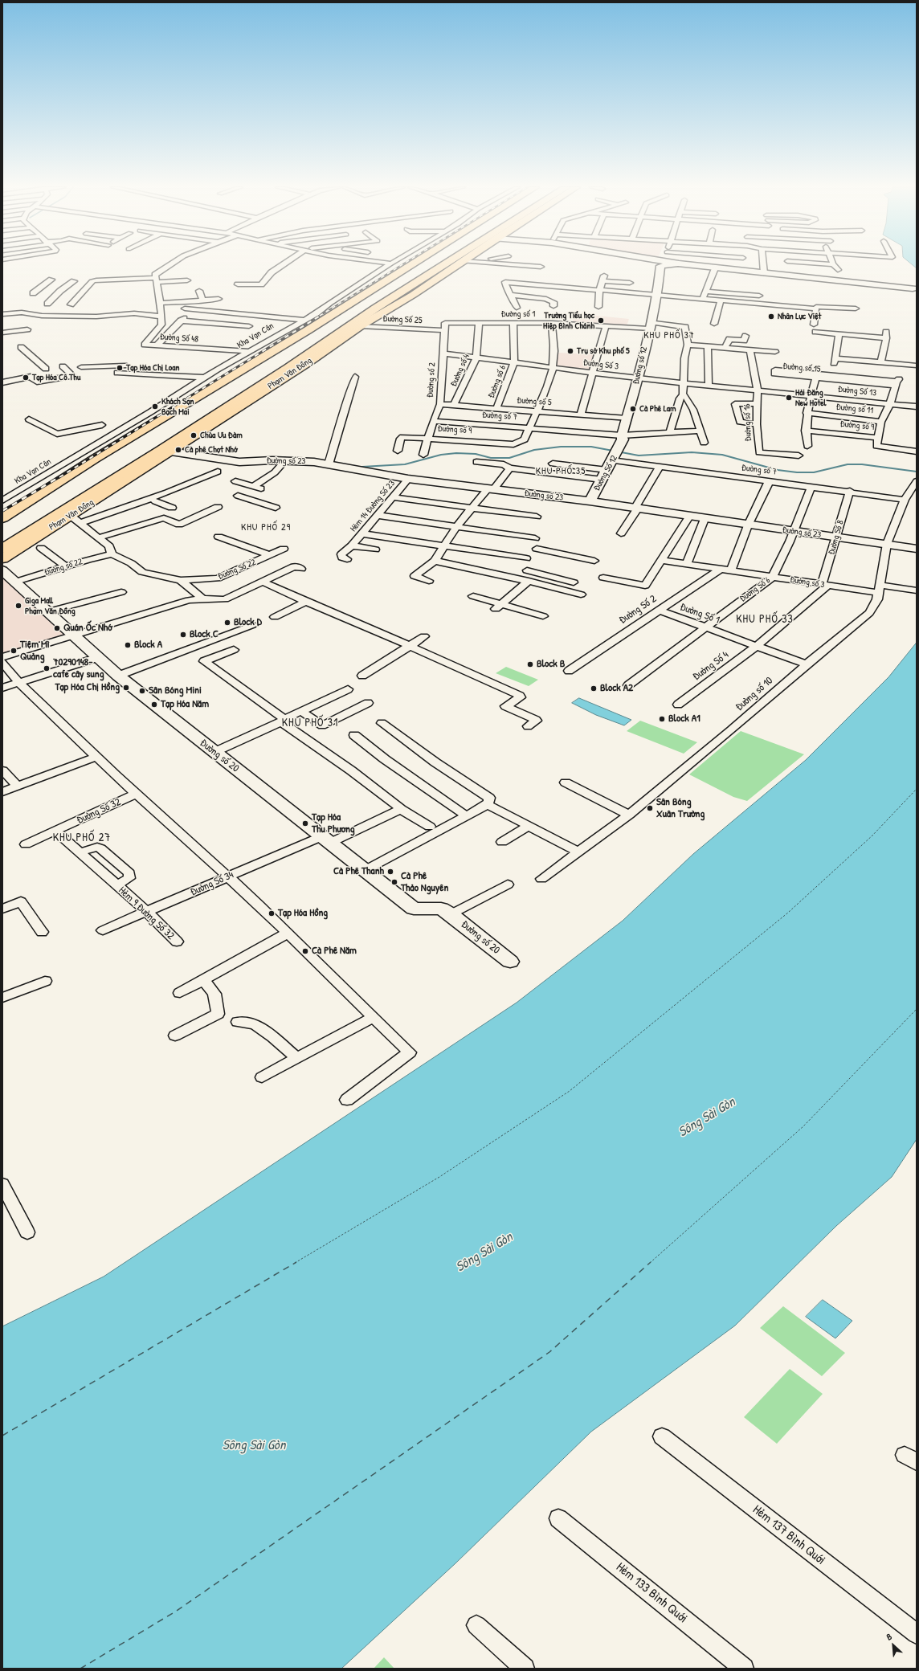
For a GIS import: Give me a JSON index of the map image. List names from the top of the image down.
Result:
{
  "streets": {
    "main road": ["Phạm Văn Đồng"],
    "street": [
      "Đường số 1",
      "Đường Số 25",
      "Kha Vạn Cân",
      "Đường Số 48",
      "Đường Số 3",
      "Đường số 12",
      "Đường số 15",
      "Đường số 4",
      "Đường số 2",
      "Đường số 6",
      "Đường Số 13",
      "Đường số 5",
      "Đường số 11",
      "Đường số 7",
      "Đường số 16",
      "Đường số 9",
      "Đường số 23",
      "Đường Số 12",
      "Hẻm 14 Đường Số 23",
      "Đường Số 8",
      "Đường số 22",
      "Đường Số 22",
      "Đường số 3",
      "Đường Số 6",
      "Đường Số 2",
      "Đường Số 1",
      "Đường Số 4",
      "Đường số 10",
      "Đường số 20",
      "Đường Số 32",
      "Đường Số 34",
      "Hẻm 9 Đường Số 32",
      "Hẻm 137 Bình Quới",
      "Hẻm 133 Bình Quới"
    ]
  },
  "crossings": [
    ["Đường số 1", "Đường số 12"],
    ["Đường số 1", "Đường số 4"],
    ["Đường số 1", "Đường số 2"],
    ["Đường số 1", "Đường số 6"],
    ["Đường Số 25", "Phạm Văn Đồng"],
    ["Đường Số 25", "Đường số 2"],
    ["Kha Vạn Cân", "Đường Số 48"],
    ["Đường Số 3", "Đường số 12"],
    ["Đường Số 3", "Đường số 4"],
    ["Đường Số 3", "Đường số 2"],
    ["Đường Số 3", "Đường số 6"],
    ["Đường Số 3", "Đường Số 13"],
    ["Đường Số 3", "Đường số 16"],
    ["Đường số 12", "Đường số 5"],
    ["Đường số 12", "Đường số 7"],
    ["Đường số 12", "Đường Số 12"],
    ["Đường số 15", "Đường Số 13"],
    ["Đường số 4", "Đường số 5"],
    ["Phạm Văn Đồng", "Đường số 23"],
    ["Đường số 2", "Đường số 5"],
    ["Đường số 2", "Đường số 7"],
    ["Đường số 2", "Đường số 9"],
    ["Đường số 6", "Đường số 5"],
    ["Đường Số 13", "Đường số 16"],
    ["Đường số 7", "Đường số 9"],
    ["Đường số 7", "Đường Số 12"],
    ["Đường số 7", "Đường Số 8"],
    ["Đường số 7", "Đường Số 6"],
    ["Đường số 7", "Đường số 10"],
    ["Đường số 23", "Đường Số 12"],
    ["Đường số 23", "Hẻm 14 Đường Số 23"],
    ["Đường số 23", "Đường Số 8"],
    ["Đường số 23", "Đường Số 6"],
    ["Đường số 23", "Đường số 10"],
    ["Đường Số 8", "Đường số 3"],
    ["Đường số 22", "Đường Số 22"],
    ["Đường số 22", "Đường số 20"],
    ["Đường số 3", "Đường Số 6"],
    ["Đường số 3", "Đường Số 2"],
    ["Đường số 3", "Đường số 10"],
    ["Đường Số 6", "Đường Số 1"],
    ["Đường Số 2", "Đường Số 1"],
    ["Đường Số 1", "Đường Số 4"],
    ["Đường Số 1", "Đường số 10"],
    ["Đường số 20", "Đường Số 34"],
    ["Đường Số 32", "Hẻm 9 Đường Số 32"],
    ["Đường Số 34", "Hẻm 9 Đường Số 32"]
  ],
  "districts": [
    "KHU PHỐ 37",
    "KHU PHỐ 35",
    "KHU PHỐ 29",
    "KHU PHỐ 33",
    "KHU PHỐ 31",
    "KHU PHỐ 27"
  ],
  "water": ["Sông Sài Gòn"],
  "places": [
    "Nhân Lực Việt",
    "Trường Tiểu học Hiệp Bình Chánh",
    "Trụ sở Khu phố 5",
    "Tạp Hóa Chị Loan",
    "Tạp Hóa Cô Thu",
    "Hải Đăng New Hotel",
    "Khách Sạn Bạch Mai",
    "Cà Phê Lam",
    "Chùa Ưu Đàm",
    "Cà phê Chợt Nhớ",
    "Giga Mall Phạm Văn Đồng",
    "Block D",
    "Quán Ốc Nhớ",
    "Block C",
    "Block A",
    "Tiệm Mì Quảng",
    "Block B",
    "70290148- cafe cây sung",
    "Tạp Hóa Chị Hồng",
    "Block A2",
    "Sân Bóng Mini",
    "Tạp Hóa Năm",
    "Block A1",
    "Sân Bóng Xuân Trường",
    "Tạp Hóa Thu Phương",
    "Cà Phê Thanh",
    "Cà Phê Thảo Nguyên",
    "Tạp Hóa Hồng",
    "Cà Phê Năm"
  ],
  "north": "top left"
}
